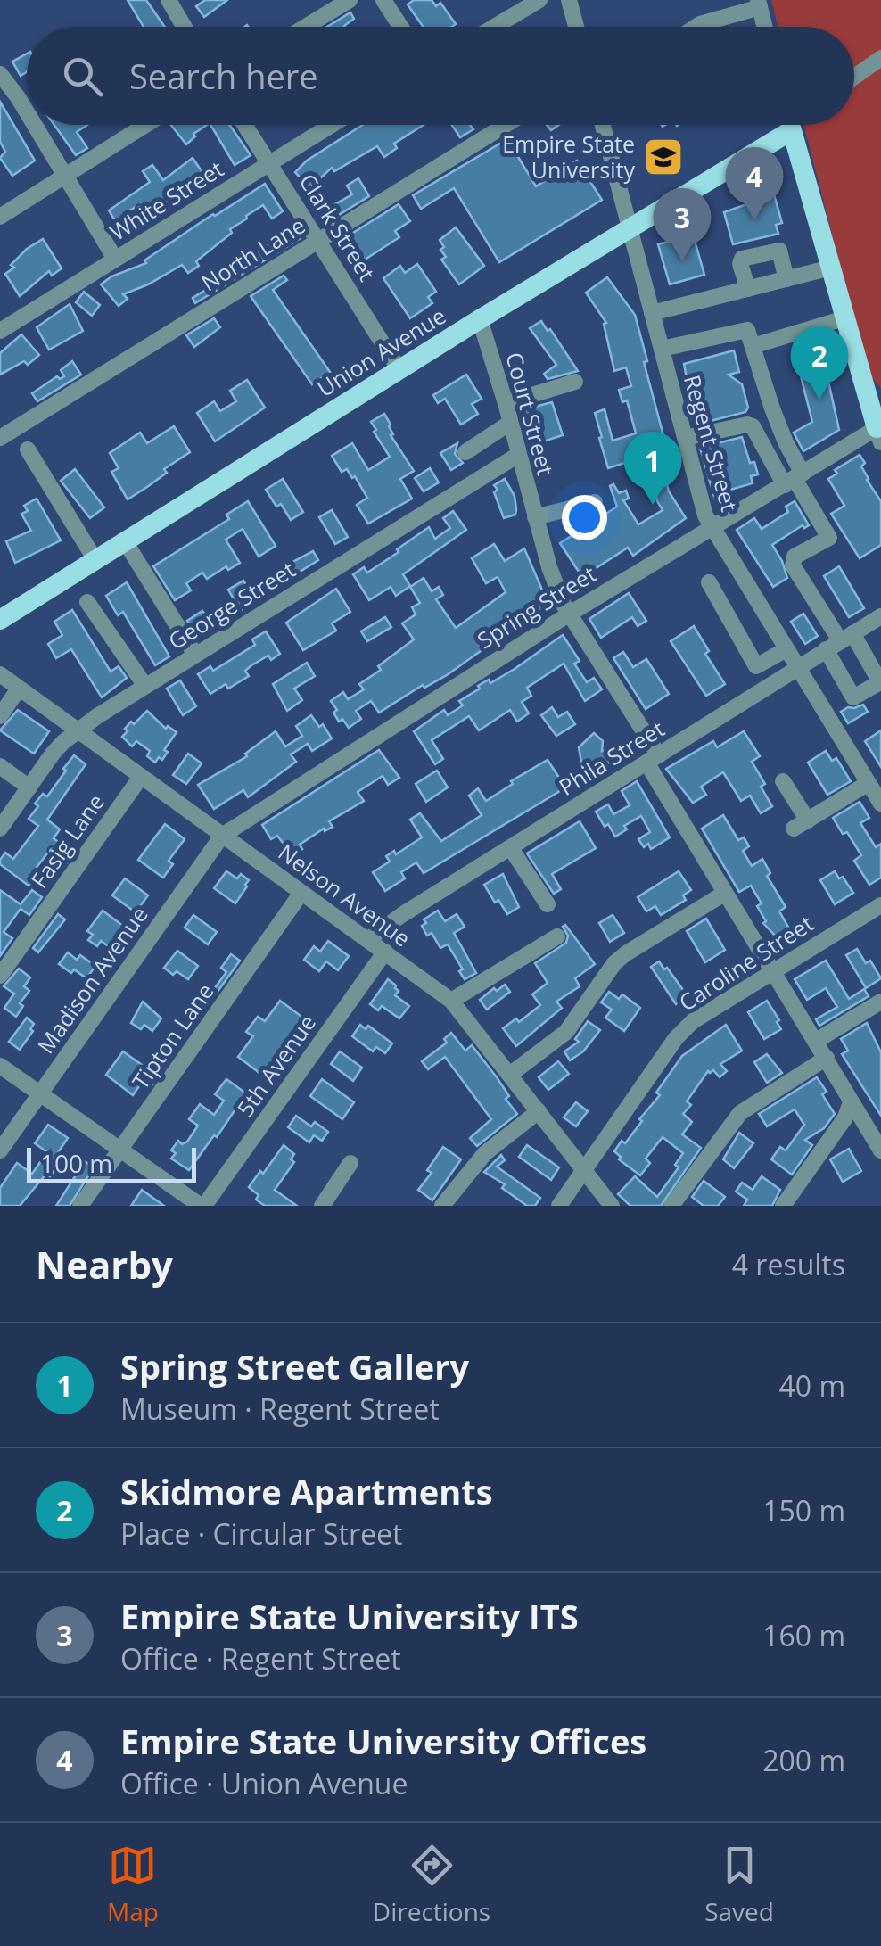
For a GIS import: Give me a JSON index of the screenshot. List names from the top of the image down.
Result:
{
  "streets": {
    "main road": ["Union Avenue"],
    "street": [
      "White Street",
      "Clark Street",
      "North Lane",
      "Court Street",
      "Regent Street",
      "George Street",
      "Spring Street",
      "Phila Street",
      "Fasig Lane",
      "Nelson Avenue",
      "Caroline Street",
      "Madison Avenue",
      "Tipton Lane",
      "5th Avenue"
    ]
  },
  "crossings": [
    ["White Street", "Clark Street"],
    ["Clark Street", "North Lane"],
    ["Clark Street", "Union Avenue"],
    ["Union Avenue", "Court Street"],
    ["Union Avenue", "Regent Street"],
    ["Court Street", "George Street"],
    ["Court Street", "Spring Street"],
    ["Court Street", "Phila Street"],
    ["Court Street", "Caroline Street"],
    ["Regent Street", "Spring Street"],
    ["Regent Street", "Phila Street"],
    ["George Street", "Nelson Avenue"],
    ["Spring Street", "Nelson Avenue"],
    ["Spring Street", "Madison Avenue"],
    ["Phila Street", "Nelson Avenue"],
    ["Fasig Lane", "Nelson Avenue"],
    ["Nelson Avenue", "Caroline Street"],
    ["Nelson Avenue", "Madison Avenue"],
    ["Nelson Avenue", "Tipton Lane"],
    ["Nelson Avenue", "5th Avenue"]
  ],
  "places": {
    "school or university": ["Empire State University"]
  },
  "scale_bar": "100 m",
  "page": {
    "search": "Search here",
    "pins": [
      "4",
      "3",
      "2",
      "1"
    ],
    "scale": "100 m",
    "heading": ["Nearby", "4 results"],
    "list": [
      {
        "mark": "1",
        "name": "Spring Street Gallery",
        "note": "Museum · Regent Street",
        "value": "40 m"
      },
      {
        "mark": "2",
        "name": "Skidmore Apartments",
        "note": "Place · Circular Street",
        "value": "150 m"
      },
      {
        "mark": "3",
        "name": "Empire State University ITS",
        "note": "Office · Regent Street",
        "value": "160 m"
      },
      {
        "mark": "4",
        "name": "Empire State University Offices",
        "note": "Office · Union Avenue",
        "value": "200 m"
      }
    ],
    "nav": ["Map", "Directions", "Saved"]
  }
}
